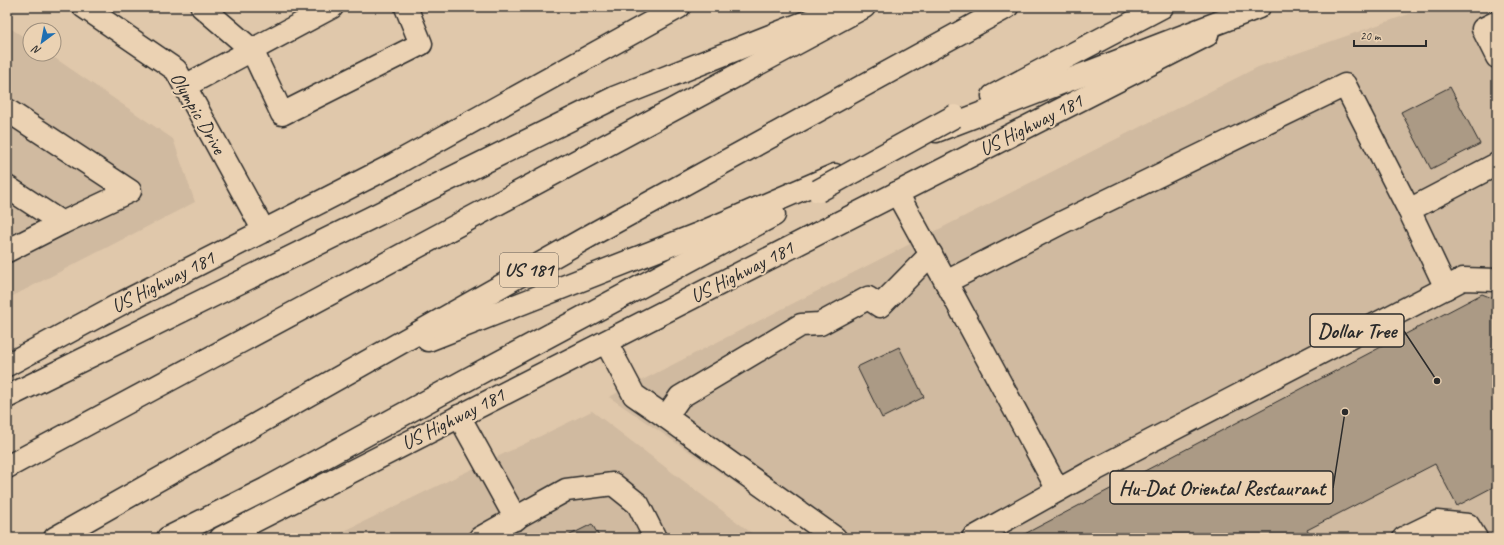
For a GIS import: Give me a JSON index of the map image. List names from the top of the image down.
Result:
{
  "streets": {
    "main road": ["Olympic Drive", "US Highway 181", "US 181"]
  },
  "crossings": [
    ["Olympic Drive", "US Highway 181"]
  ],
  "places": ["Dollar Tree", "Hu-Dat Oriental Restaurant"],
  "scale_bar": "20 m",
  "north": "bottom left"
}
